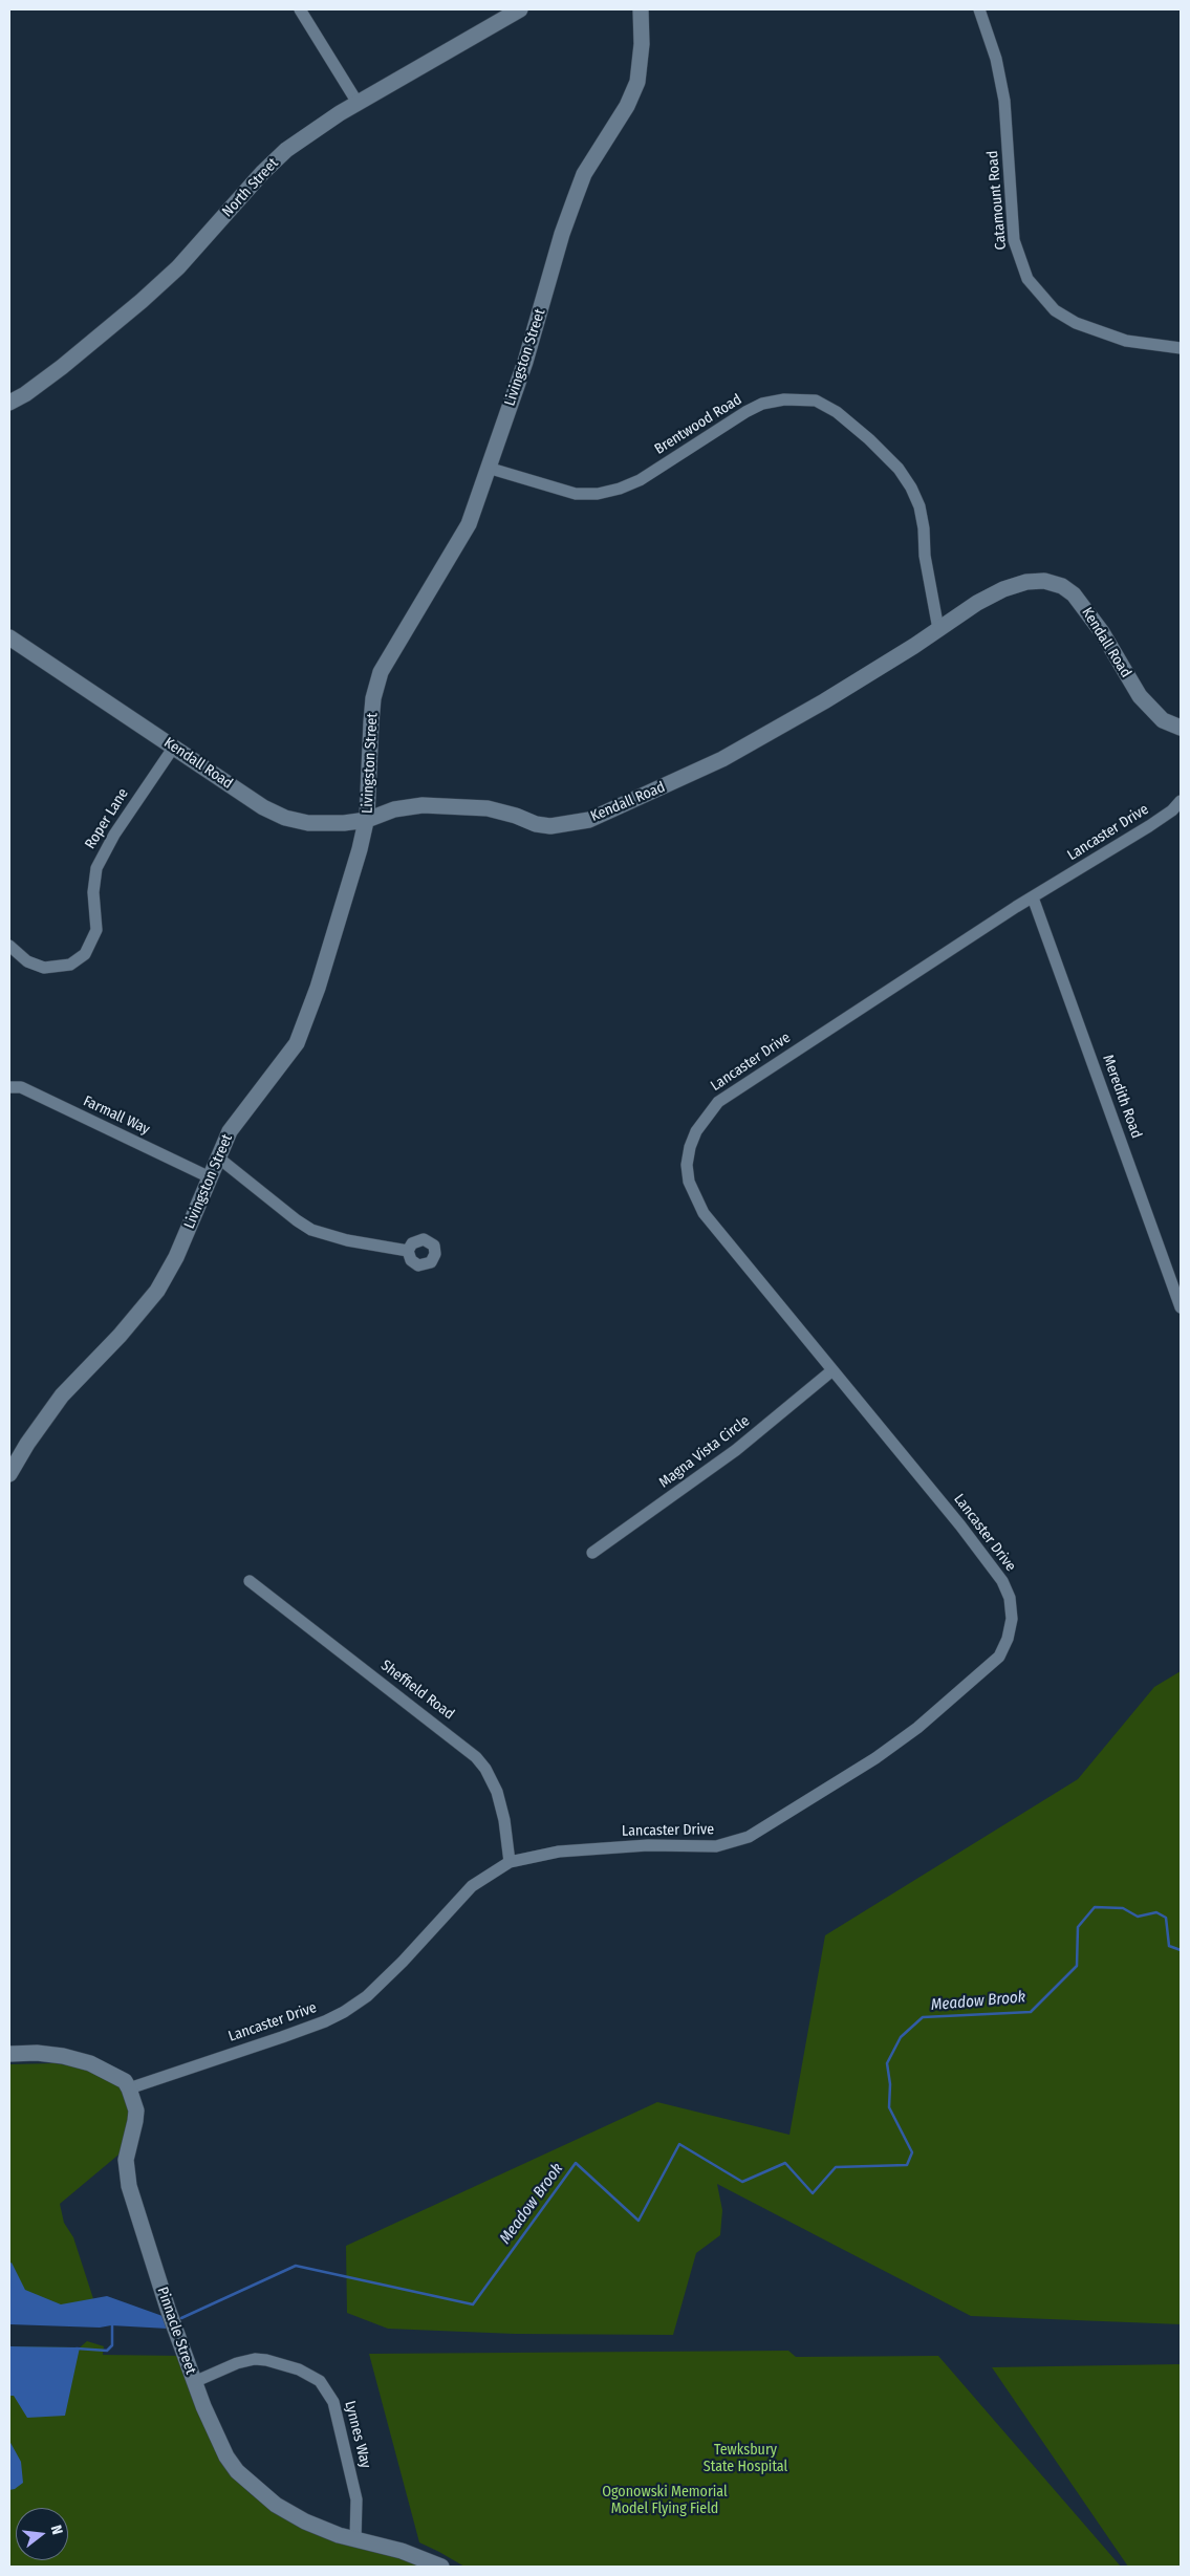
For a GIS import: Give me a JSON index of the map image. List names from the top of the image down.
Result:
{
  "streets": {
    "street": [
      "North Street",
      "Catamount Road",
      "Livingston Street",
      "Brentwood Road",
      "Kendall Road",
      "Roper Lane",
      "Lancaster Drive",
      "Meredith Road",
      "Farmall Way",
      "Magna Vista Circle",
      "Sheffield Road",
      "Pinnacle Street",
      "Lynnes Way"
    ]
  },
  "crossings": [
    ["Livingston Street", "Brentwood Road"],
    ["Livingston Street", "Kendall Road"],
    ["Livingston Street", "Farmall Way"],
    ["Brentwood Road", "Kendall Road"],
    ["Kendall Road", "Roper Lane"],
    ["Lancaster Drive", "Meredith Road"],
    ["Lancaster Drive", "Magna Vista Circle"],
    ["Lancaster Drive", "Sheffield Road"],
    ["Lancaster Drive", "Pinnacle Street"],
    ["Pinnacle Street", "Lynnes Way"]
  ],
  "water": ["Meadow Brook"],
  "parks": ["Tewksbury State Hospital", "Ogonowski Memorial Model Flying Field"],
  "north": "right"
}
